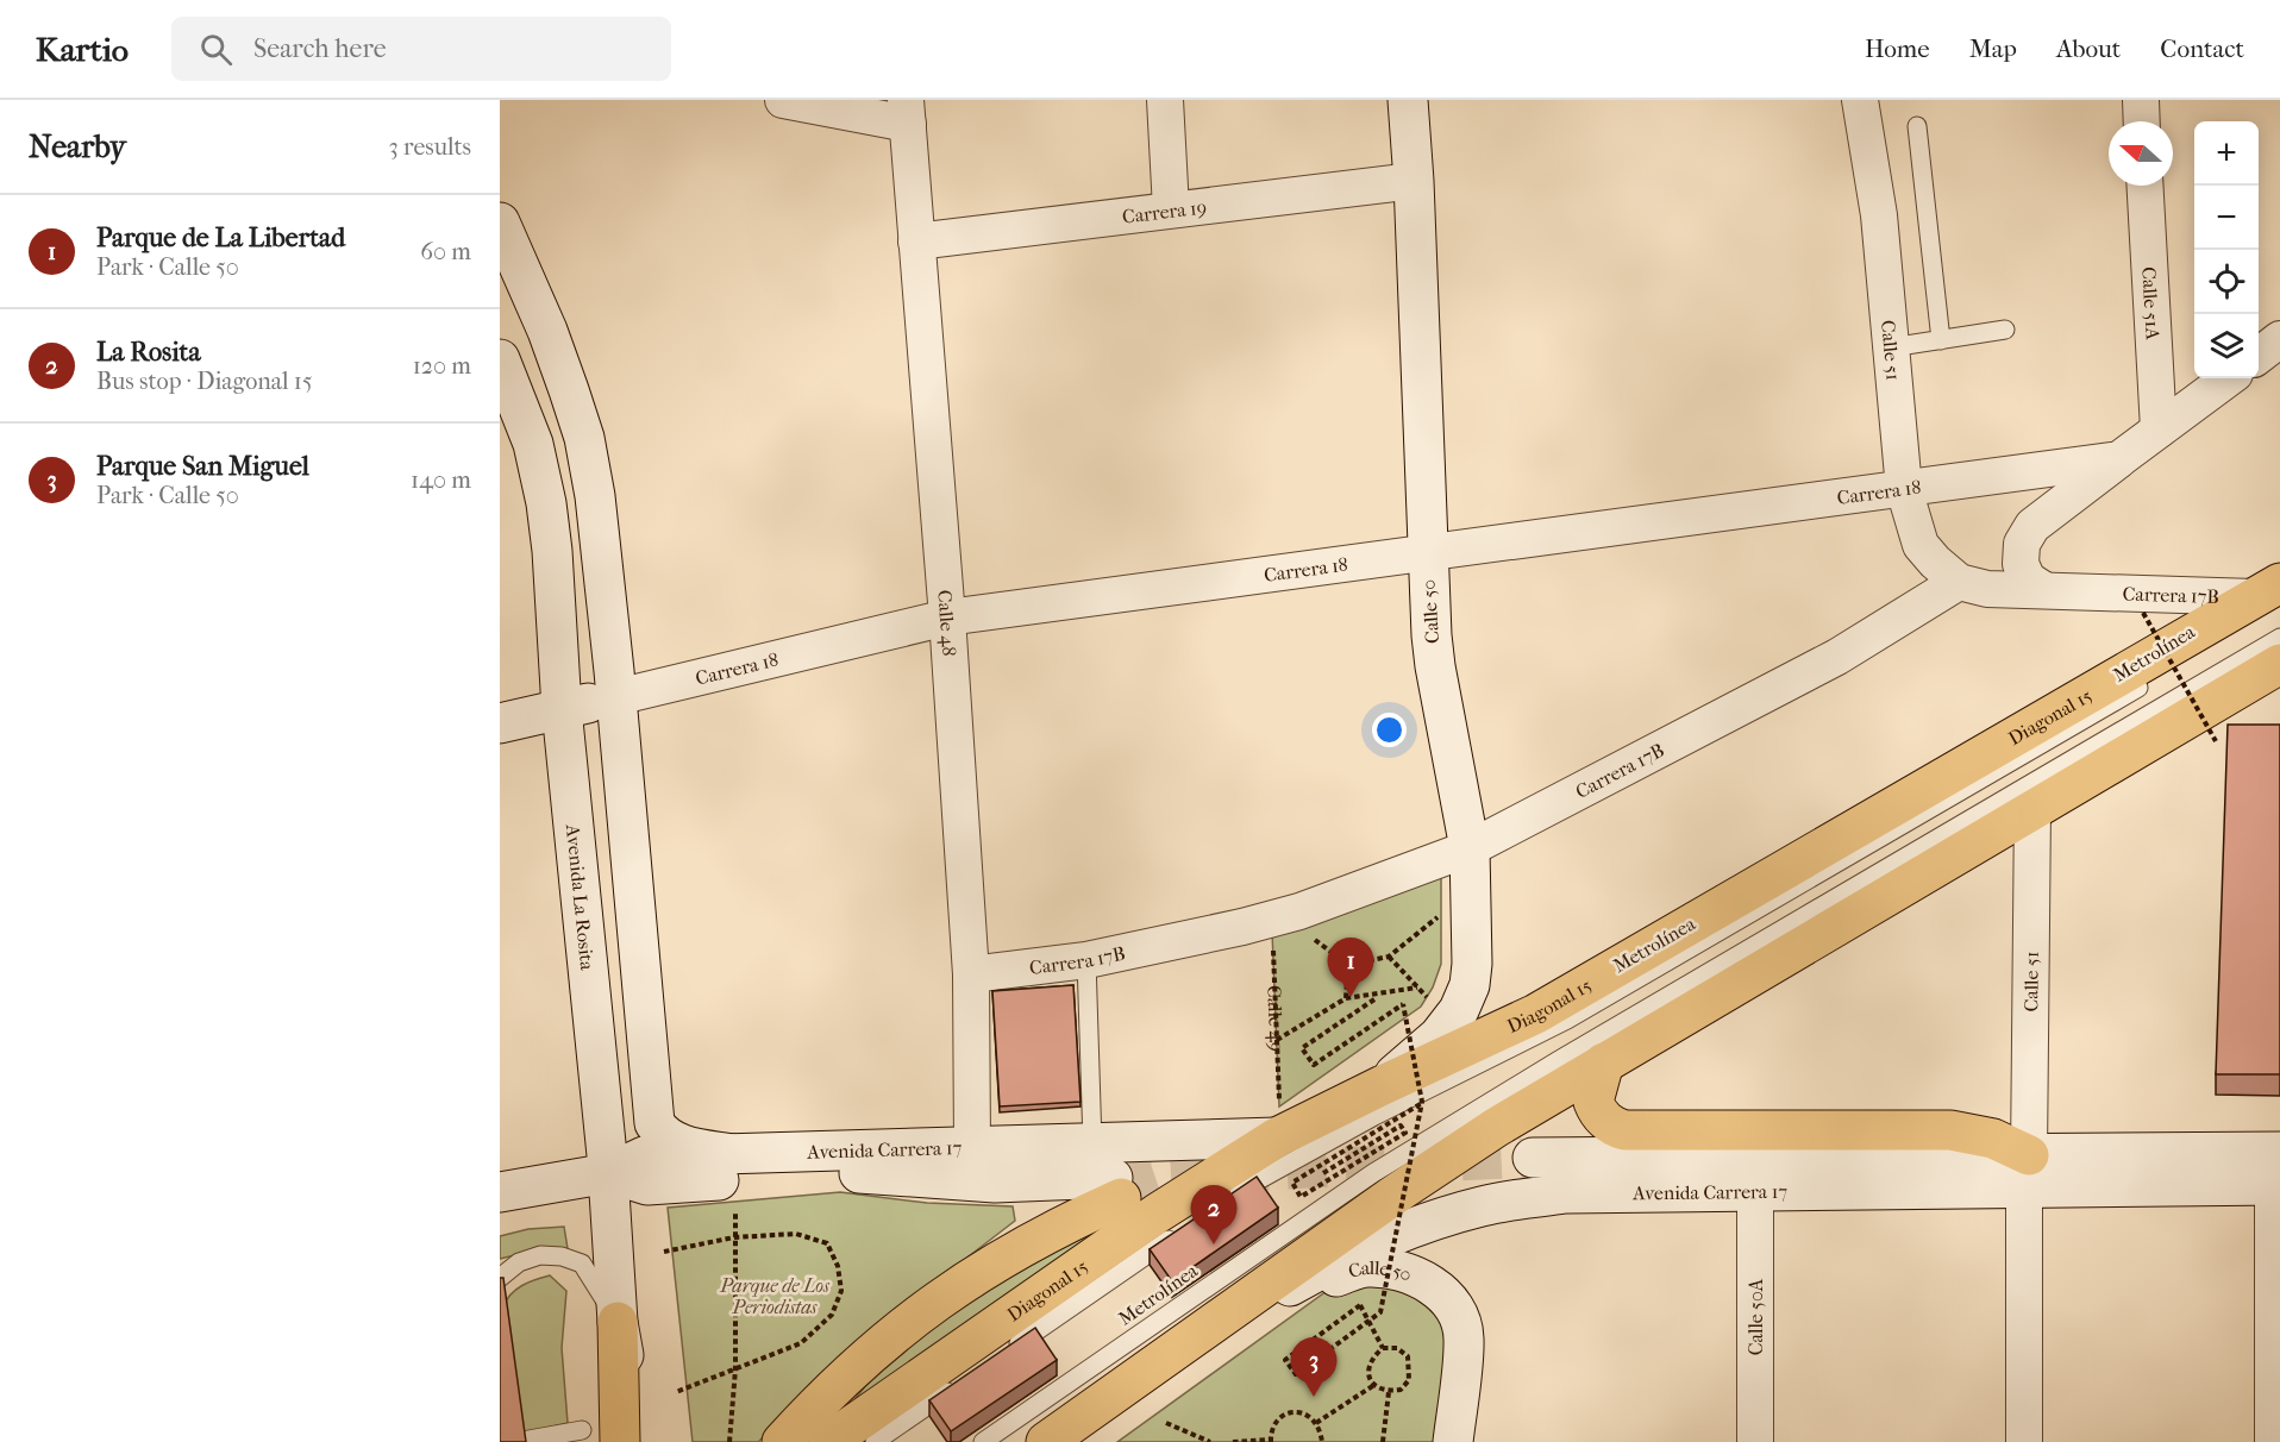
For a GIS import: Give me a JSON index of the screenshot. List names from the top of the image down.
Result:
{
  "streets": {
    "main road": [
      "Carrera 18",
      "Calle 50",
      "Diagonal 15",
      "Avenida La Rosita",
      "Avenida Carrera 17"
    ],
    "street": [
      "Carrera 19",
      "Calle 51A",
      "Calle 51",
      "Carrera 17B",
      "Calle 48",
      "Calle 50A"
    ],
    "lane": ["Metrolínea"],
    "path": ["Calle 49"]
  },
  "crossings": [
    ["Carrera 19", "Calle 50"],
    ["Carrera 19", "Calle 48"],
    ["Calle 51A", "Carrera 18"],
    ["Calle 51", "Carrera 18"],
    ["Calle 51", "Carrera 17B"],
    ["Calle 51", "Avenida Carrera 17"],
    ["Carrera 18", "Carrera 17B"],
    ["Carrera 18", "Calle 50"],
    ["Carrera 18", "Calle 48"],
    ["Carrera 18", "Avenida La Rosita"],
    ["Carrera 17B", "Calle 50"],
    ["Carrera 17B", "Calle 48"],
    ["Carrera 17B", "Diagonal 15"],
    ["Carrera 17B", "Calle 49"],
    ["Calle 50", "Diagonal 15"],
    ["Calle 50", "Avenida Carrera 17"],
    ["Calle 48", "Avenida Carrera 17"],
    ["Diagonal 15", "Calle 49"],
    ["Diagonal 15", "Avenida Carrera 17"],
    ["Avenida La Rosita", "Avenida Carrera 17"],
    ["Calle 49", "Avenida Carrera 17"],
    ["Avenida Carrera 17", "Calle 50A"]
  ],
  "parks": ["Parque de Los Periodistas"],
  "north": "left",
  "page": {
    "header": "Kartio",
    "search": "Search here",
    "nav": [
      "Home",
      "Map",
      "About",
      "Contact"
    ],
    "heading": ["Nearby", "3 results"],
    "map_buttons": ["+", "−"],
    "list": [
      {
        "mark": "1",
        "name": "Parque de La Libertad",
        "note": "Park · Calle 50",
        "value": "60 m"
      },
      {
        "mark": "2",
        "name": "La Rosita",
        "note": "Bus stop · Diagonal 15",
        "value": "120 m"
      },
      {
        "mark": "3",
        "name": "Parque San Miguel",
        "note": "Park · Calle 50",
        "value": "140 m"
      }
    ],
    "pins": ["1", "2", "3"]
  }
}
